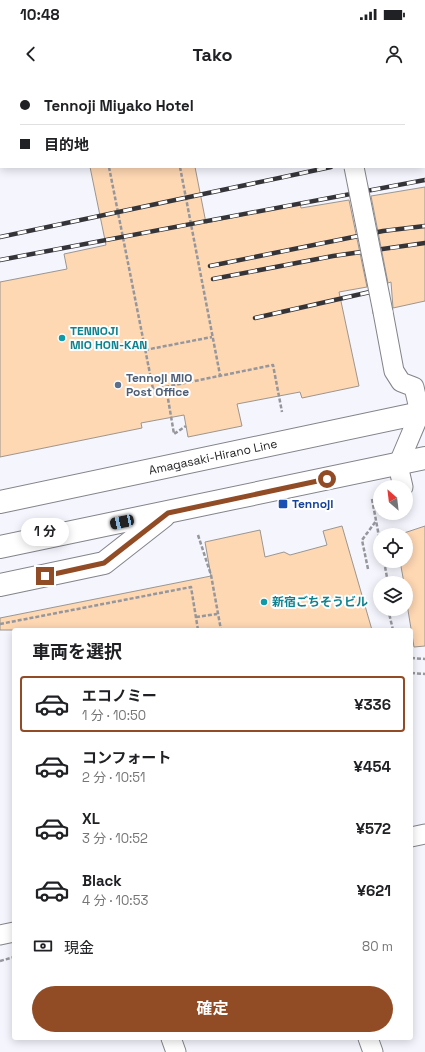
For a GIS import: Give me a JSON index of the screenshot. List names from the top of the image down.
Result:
{
  "streets": {
    "street": ["Amagasaki-Hirano Line"]
  },
  "places": {
    "other": ["TENNOJI MIO HON-KAN", "Tennoji MiO Post Office", "新宿ごちそうビル"],
    "transit": ["Tennoji"]
  },
  "north": "top left",
  "page": {
    "status": "10:48",
    "header": "Tako",
    "banner": ["Tennoji Miyako Hotel", "目的地"],
    "bubble": "1 分",
    "heading": "車両を選択",
    "list": [
      {
        "name": "エコノミー",
        "note": "1 分 · 10:50",
        "value": "¥336"
      },
      {
        "name": "コンフォート",
        "note": "2 分 · 10:51",
        "value": "¥454"
      },
      {
        "name": "XL",
        "note": "3 分 · 10:52",
        "value": "¥572"
      },
      {
        "name": "Black",
        "note": "4 分 · 10:53",
        "value": "¥621"
      }
    ],
    "pay": ["現金", "80 m"],
    "buttons": "確定"
  }
}
